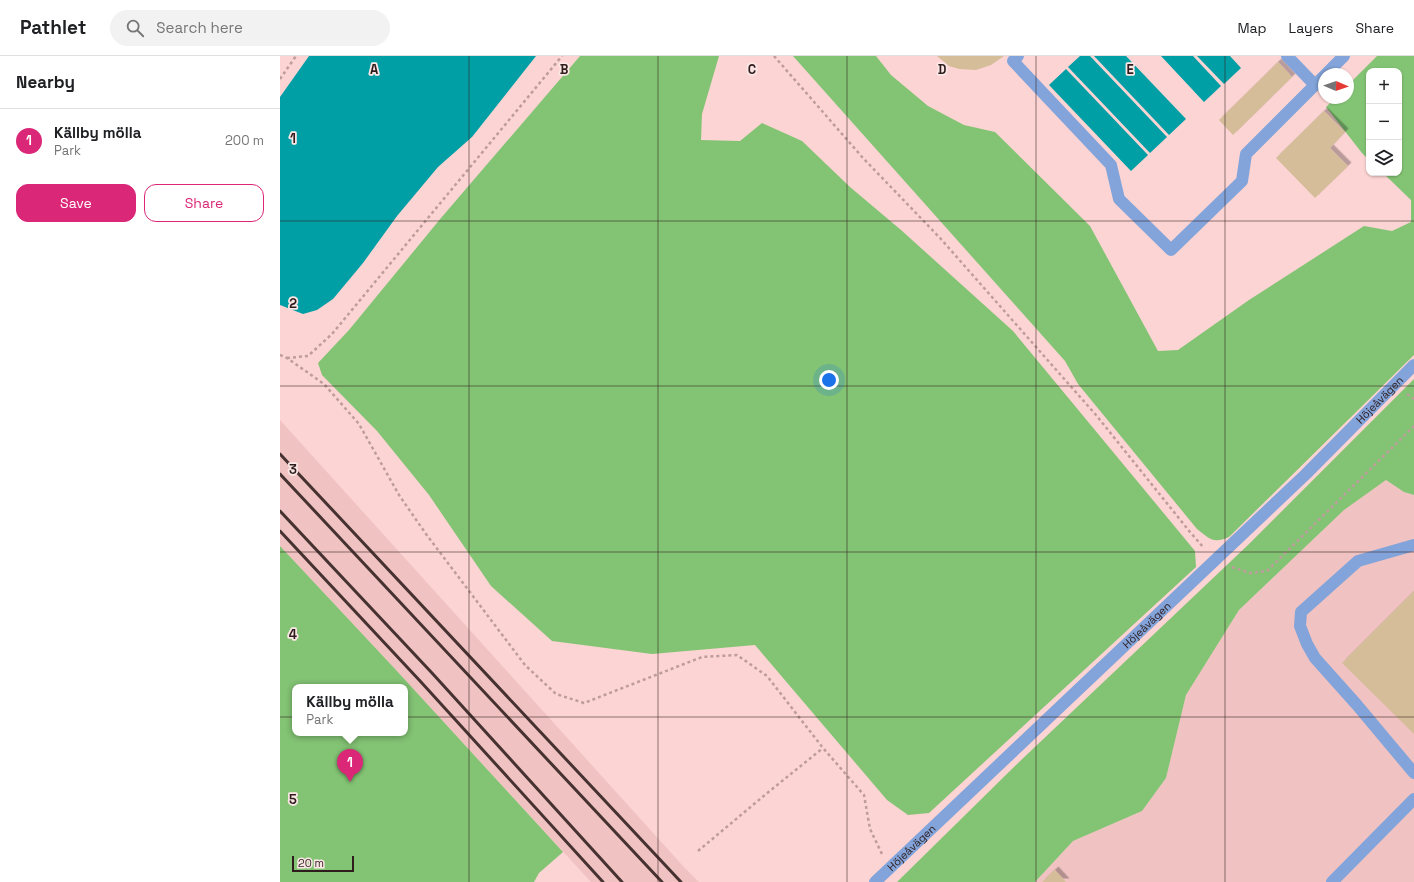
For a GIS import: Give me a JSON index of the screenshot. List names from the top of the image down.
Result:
{
  "streets": {
    "street": ["Höjeåvägen"]
  },
  "scale_bar": "20 m",
  "north": "right",
  "page": {
    "header": "Pathlet",
    "search": "Search here",
    "nav": ["Map", "Layers", "Share"],
    "heading": "Nearby",
    "map_buttons": ["+", "−"],
    "list": [
      {
        "mark": "1",
        "name": "Källby mölla",
        "note": "Park",
        "value": "200 m"
      }
    ],
    "buttons": ["Save", "Share"],
    "popup": ["Källby mölla", "Park"],
    "pins": "1",
    "scale": "20 m"
  },
  "grid": {
    "columns": [
      "A",
      "B",
      "C",
      "D",
      "E"
    ],
    "rows": [
      "1",
      "2",
      "3",
      "4",
      "5"
    ]
  }
}
